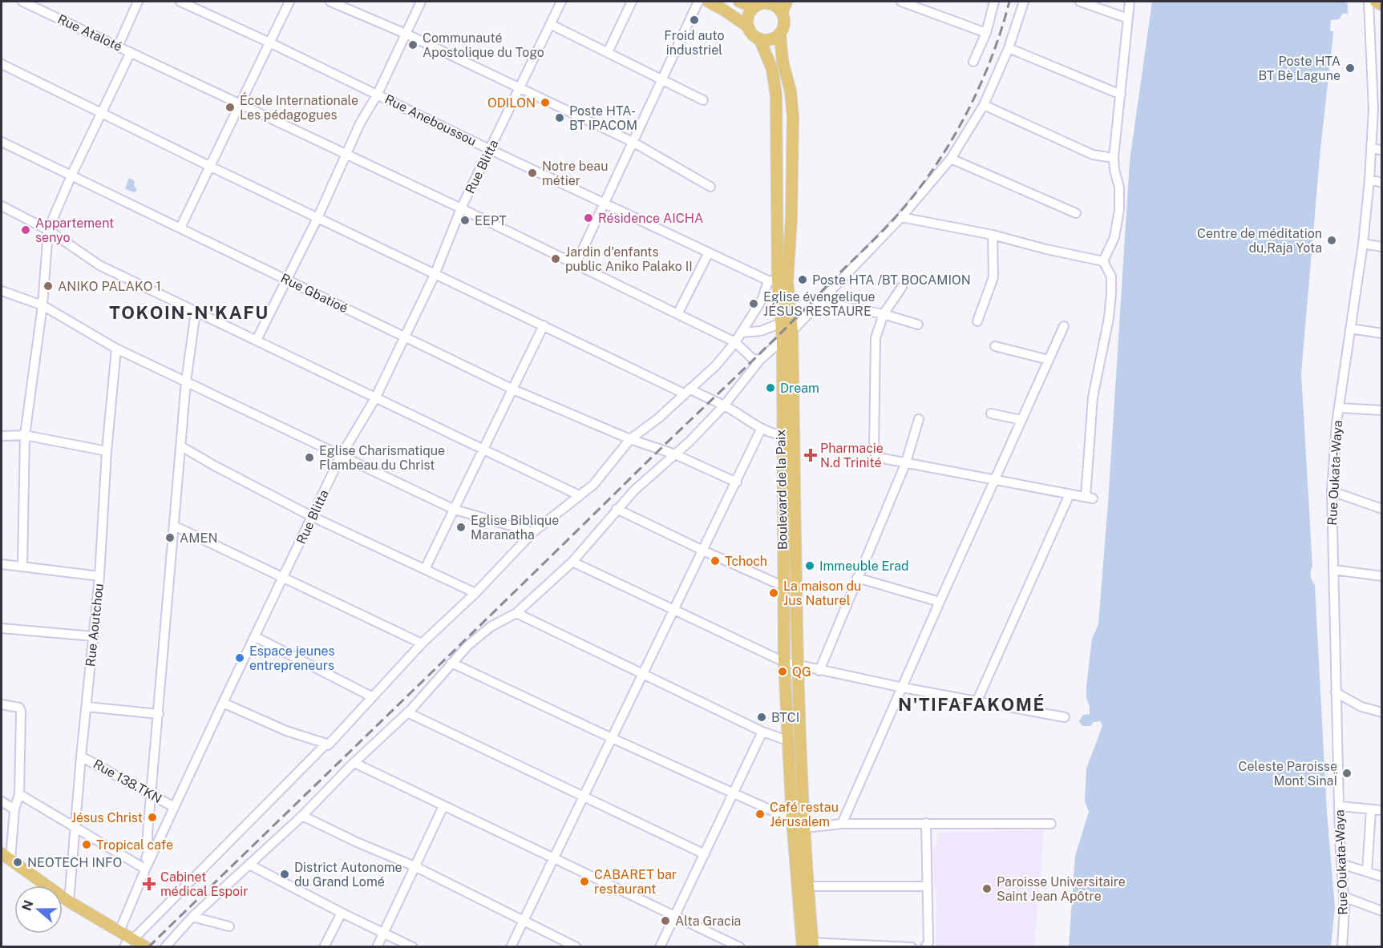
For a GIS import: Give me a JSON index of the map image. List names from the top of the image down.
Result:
{
  "streets": {
    "main road": ["Boulevard de la Paix"],
    "street": [
      "Rue Ataloté",
      "Rue Aneboussou",
      "Rue Blitta",
      "Rue Gbatioé",
      "Rue Oukata-Waya",
      "Rue Aoutchou",
      "Rue 138.TKN"
    ]
  },
  "crossings": [
    ["Rue Ataloté", "Rue Blitta"],
    ["Rue Aneboussou", "Rue Blitta"],
    ["Rue Aneboussou", "Boulevard de la Paix"],
    ["Rue Blitta", "Rue Gbatioé"],
    ["Rue Blitta", "Rue 138.TKN"],
    ["Rue Aoutchou", "Rue 138.TKN"]
  ],
  "districts": ["TOKOIN-N'KAFU", "N'TIFAFAKOMÉ"],
  "places": {
    "other": [
      "Froid auto industriel",
      "Communauté Apostolique du Togo",
      "Poste HTA BT Bè Lagune",
      "ODILON",
      "École Internationale Les pédagogues",
      "Poste HTA- BT IPACOM",
      "Notre beau métier",
      "Résidence AICHA",
      "EEPT",
      "Appartement senyo",
      "Centre de méditation du,Raja Yota",
      "Jardin d'enfants public Aniko Palako II",
      "Poste HTA /BT BOCAMION",
      "ANIKO PALAKO 1",
      "Eglise évengelique JÉSUS RESTAURE",
      "Dream",
      "Eglise Charismatique Flambeau du Christ",
      "Eglise Biblique Maranatha",
      "AMEN",
      "Tchoch",
      "Immeuble Erad",
      "La maison du Jus Naturel",
      "Espace jeunes entrepreneurs",
      "QG",
      "BTCI",
      "Celeste Paroisse Mont SinaÏ",
      "Café restau Jérusalem",
      "Jésus Christ",
      "Tropical cafe",
      "NEOTECH INFO",
      "District Autonome du Grand Lomé",
      "CABARET bar restaurant",
      "Paroisse Universitaire Saint Jean Apôtre",
      "Alta Gracia"
    ],
    "health": ["Pharmacie N.d Trinité", "Cabinet médical Espoir"]
  },
  "north": "left"
}
